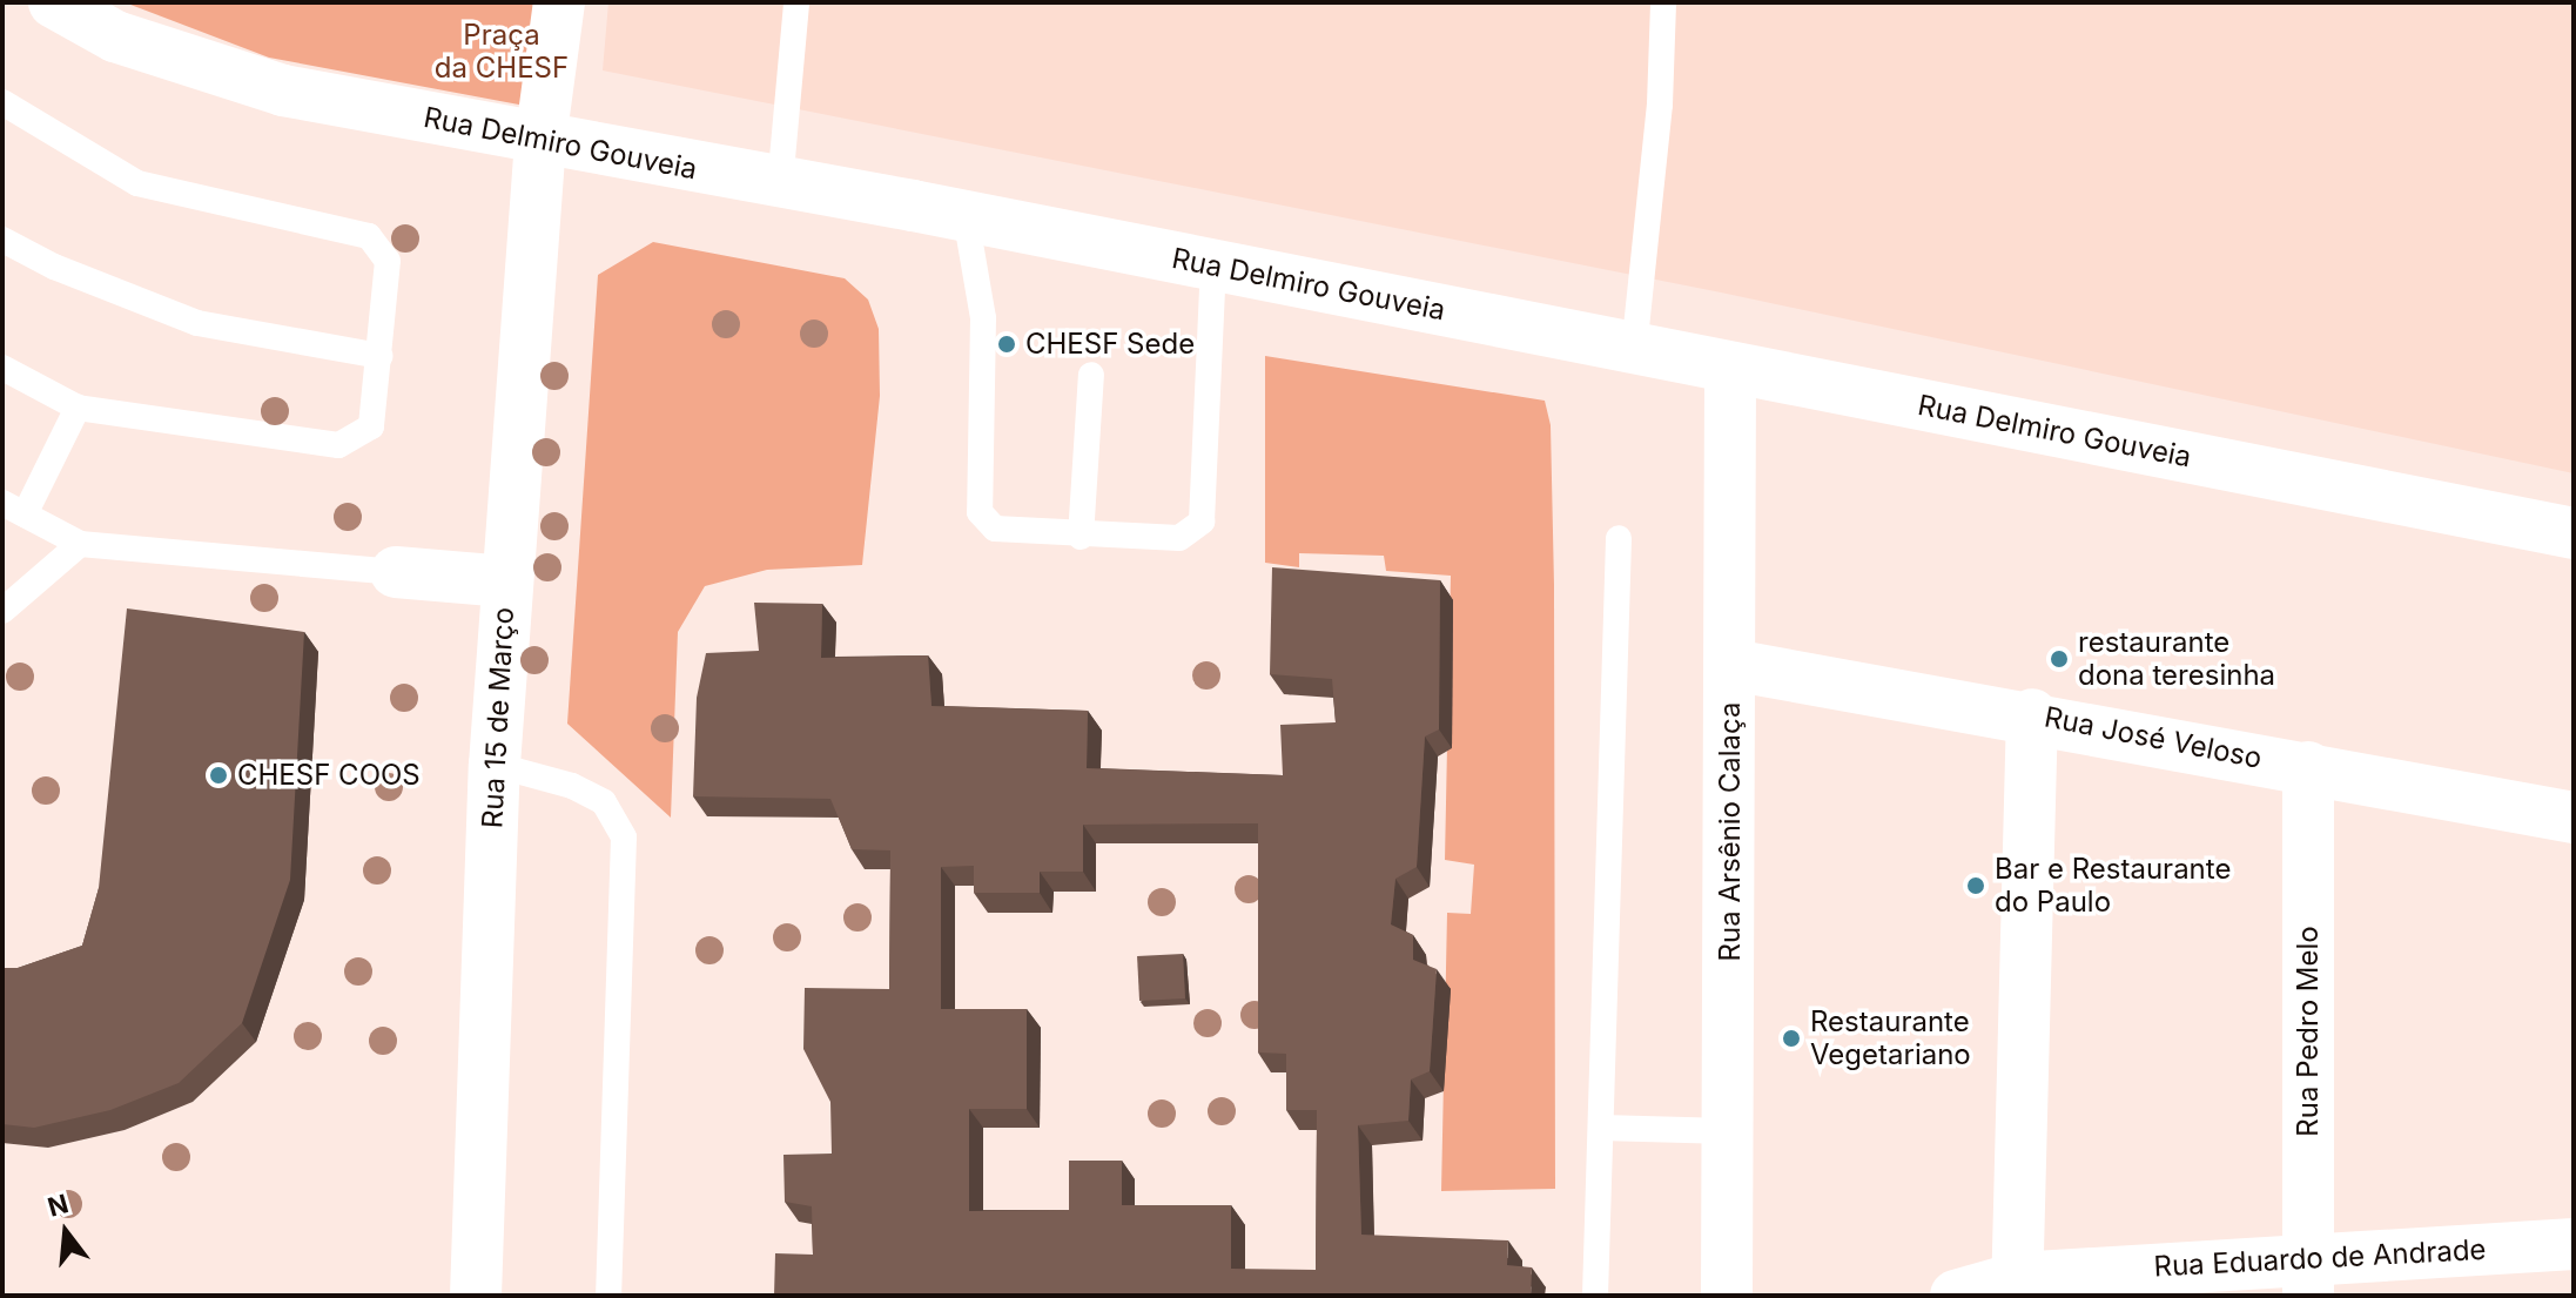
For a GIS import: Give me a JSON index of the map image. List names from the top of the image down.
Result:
{
  "streets": {
    "street": [
      "Rua Delmiro Gouveia",
      "Rua 15 de Março",
      "Rua José Veloso",
      "Rua Arsênio Calaça",
      "Rua Pedro Melo",
      "Rua Eduardo de Andrade"
    ]
  },
  "crossings": [
    ["Rua Delmiro Gouveia", "Rua 15 de Março"],
    ["Rua Delmiro Gouveia", "Rua Arsênio Calaça"],
    ["Rua José Veloso", "Rua Arsênio Calaça"],
    ["Rua José Veloso", "Rua Pedro Melo"],
    ["Rua Pedro Melo", "Rua Eduardo de Andrade"]
  ],
  "parks": ["Praça da CHESF"],
  "places": [
    "CHESF Sede",
    "restaurante dona teresinha",
    "CHESF COOS",
    "Bar e Restaurante do Paulo",
    "Restaurante Vegetariano"
  ],
  "north": "top"
}
